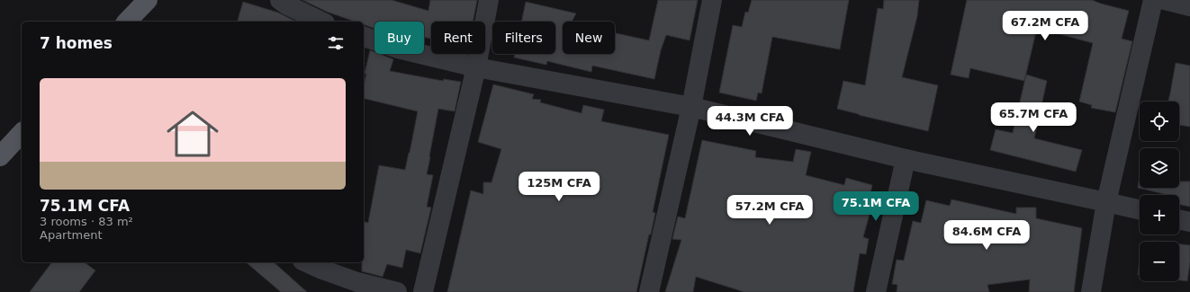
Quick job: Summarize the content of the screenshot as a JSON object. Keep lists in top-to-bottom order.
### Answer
{
  "page": {
    "price": [
      "67.2M CFA",
      "65.7M CFA",
      "44.3M CFA",
      "125M CFA",
      "75.1M CFA",
      "57.2M CFA",
      "84.6M CFA"
    ],
    "chip": [
      "Buy",
      "Rent",
      "Filters",
      "New"
    ],
    "heading": "7 homes",
    "list": [
      {
        "name": "75.1M CFA",
        "note": "3 rooms · 83 m² · Apartment"
      }
    ],
    "map_buttons": ["+", "−"]
  }
}
